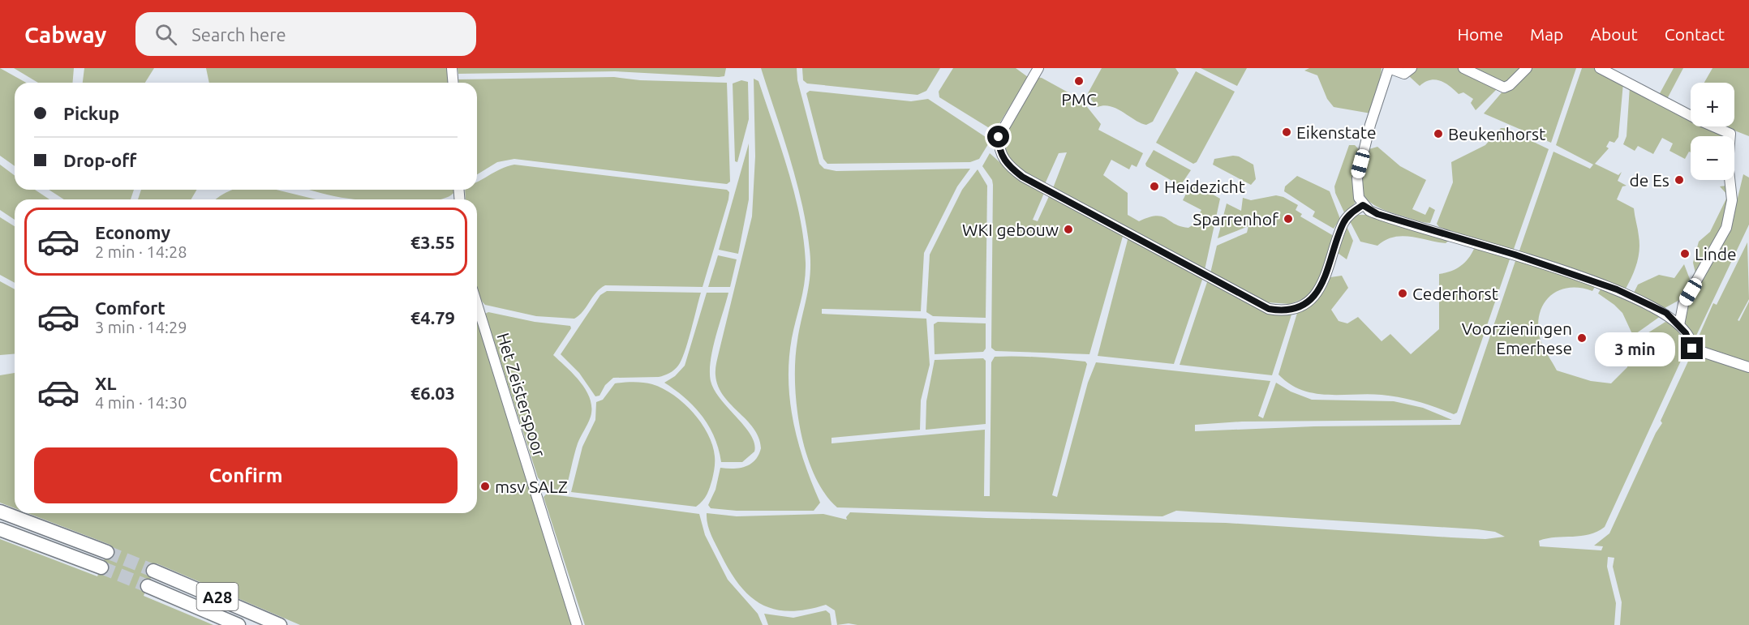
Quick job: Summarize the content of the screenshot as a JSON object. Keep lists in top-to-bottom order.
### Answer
{
  "streets": {
    "highway": ["A28"],
    "street": ["Het Zeisterspoor"]
  },
  "places": [
    "PMC",
    "Eikenstate",
    "Beukenhorst",
    "de Es",
    "Heidezicht",
    "Sparrenhof",
    "WKI gebouw",
    "Linde",
    "Cederhorst",
    "Voorzieningen Emerhese",
    "msv SALZ"
  ],
  "page": {
    "header": "Cabway",
    "search": "Search here",
    "nav": [
      "Home",
      "Map",
      "About",
      "Contact"
    ],
    "map_buttons": ["+", "−"],
    "banner": ["Pickup", "Drop-off"],
    "list": [
      {
        "name": "Economy",
        "note": "2 min · 14:28",
        "value": "€3.55"
      },
      {
        "name": "Comfort",
        "note": "3 min · 14:29",
        "value": "€4.79"
      },
      {
        "name": "XL",
        "note": "4 min · 14:30",
        "value": "€6.03"
      }
    ],
    "bubble": "3 min",
    "buttons": "Confirm"
  }
}
